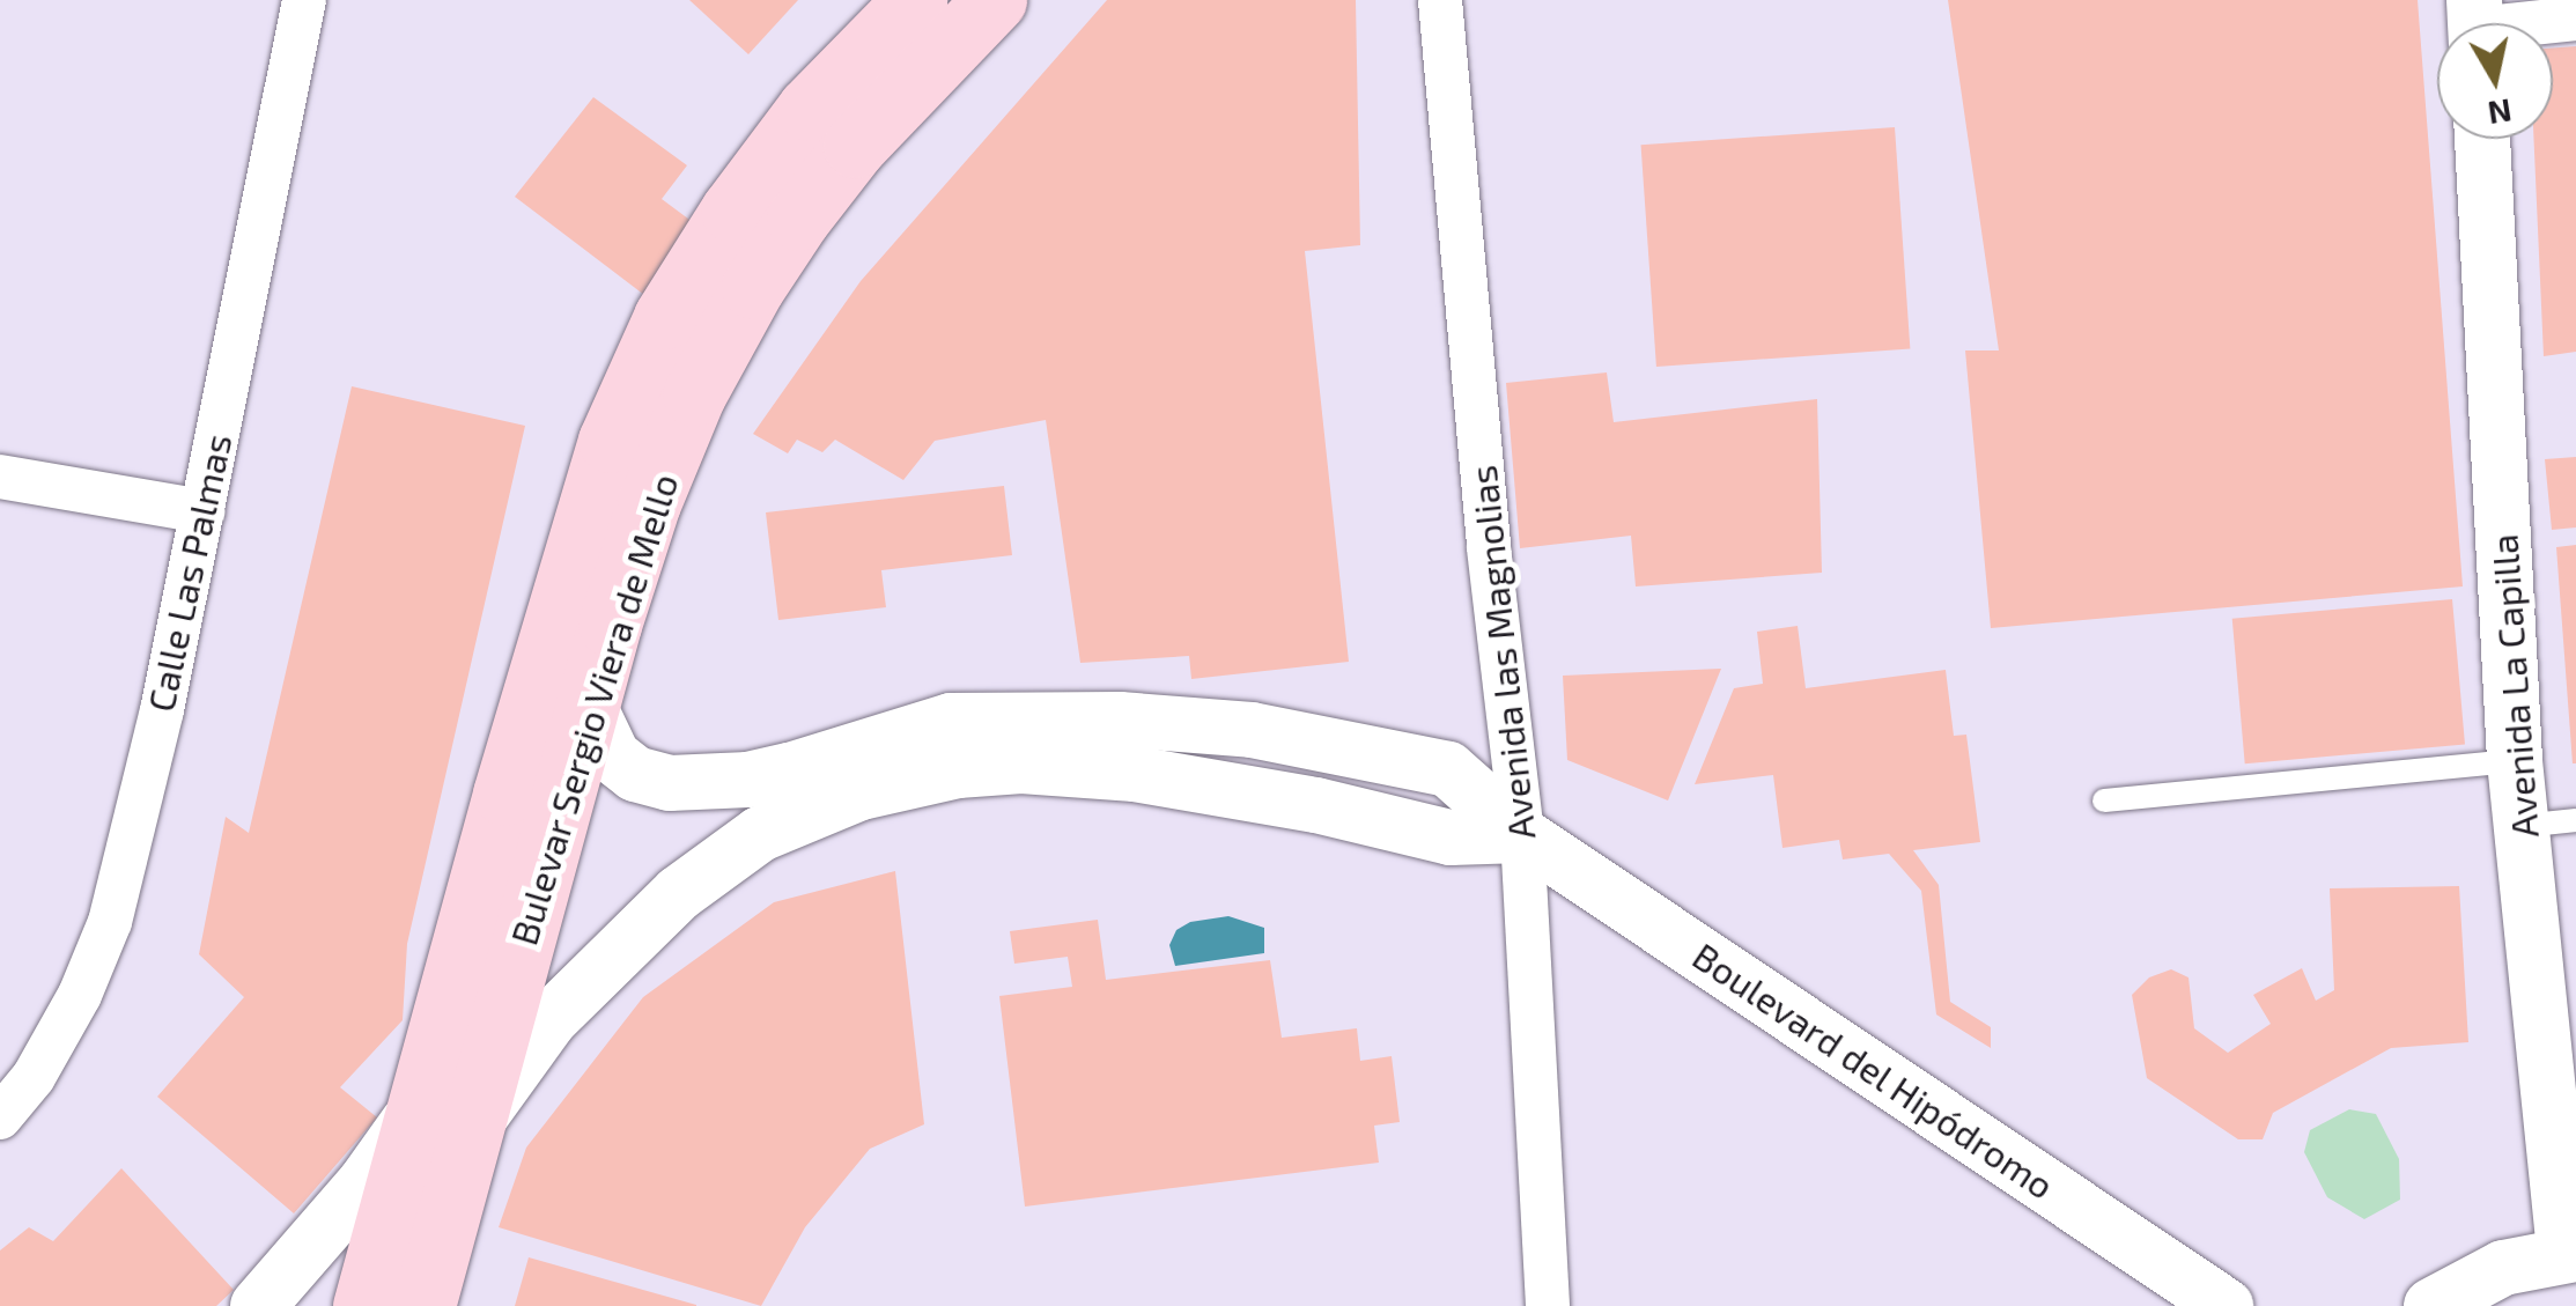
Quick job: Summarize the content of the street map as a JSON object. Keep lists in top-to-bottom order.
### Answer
{
  "streets": {
    "main road": ["Bulevar Sergio Viera de Mello"],
    "street": [
      "Calle Las Palmas",
      "Avenida las Magnolias",
      "Avenida La Capilla",
      "Boulevard del Hipódromo"
    ]
  },
  "crossings": [
    ["Avenida las Magnolias", "Boulevard del Hipódromo"]
  ],
  "north": "bottom"
}
